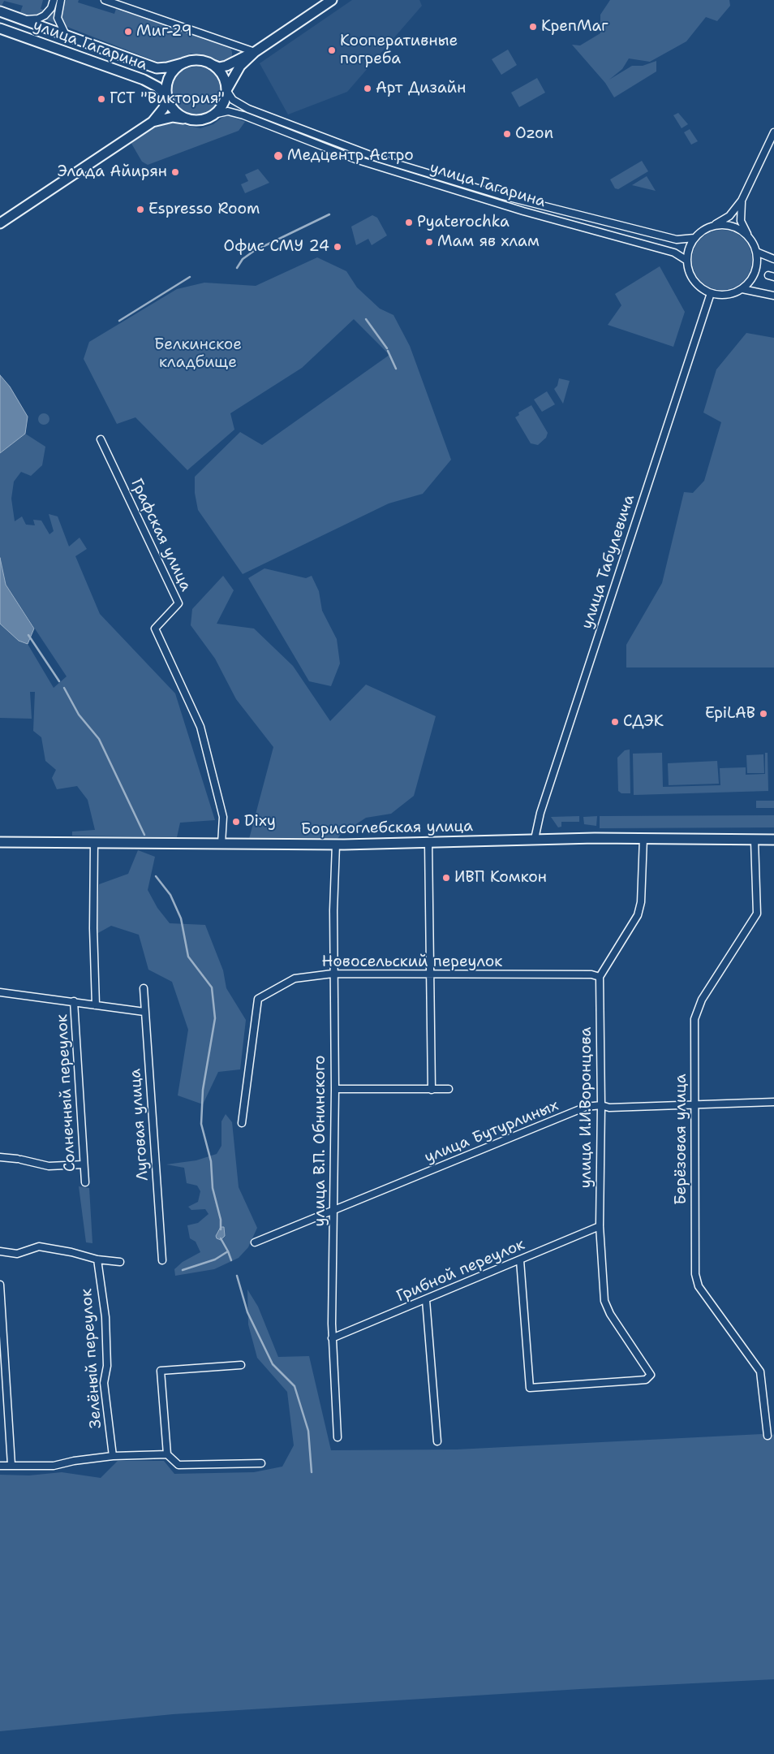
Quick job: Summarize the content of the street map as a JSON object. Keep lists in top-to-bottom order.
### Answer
{
  "streets": {
    "street": [
      "улица Гагарина",
      "Графская улица",
      "улица Табулевича",
      "Борисоглебская улица",
      "Новосельский переулок",
      "Солнечный переулок",
      "улица И.И.Воронцова",
      "Луговая улица",
      "улица Бутурлиных",
      "Берёзовая улица",
      "улица В.П. Обнинского",
      "Грибной переулок",
      "Зелёный переулок"
    ]
  },
  "crossings": [
    ["улица Гагарина", "улица Табулевича"],
    ["Графская улица", "Борисоглебская улица"],
    ["улица Табулевича", "Борисоглебская улица"],
    ["Борисоглебская улица", "Берёзовая улица"],
    ["Борисоглебская улица", "улица В.П. Обнинского"],
    ["Новосельский переулок", "улица И.И.Воронцова"],
    ["Новосельский переулок", "улица В.П. Обнинского"],
    ["улица И.И.Воронцова", "улица Бутурлиных"],
    ["улица И.И.Воронцова", "Грибной переулок"],
    ["улица Бутурлиных", "Берёзовая улица"],
    ["улица Бутурлиных", "улица В.П. Обнинского"],
    ["улица В.П. Обнинского", "Грибной переулок"]
  ],
  "parks": ["Белкинское кладбище"],
  "places": [
    "КрепМаг",
    "Миг-29",
    "Кооперативные погреба",
    "Арт Дизайн",
    "ГСТ \"Виктория\"",
    "Ozon",
    "Медцентр Астро",
    "Элада Айирян",
    "Espresso Room",
    "Pyaterochka",
    "Мам яв хлам",
    "Офис СМУ 24",
    "EpiLAB",
    "СДЭК",
    "Dixy",
    "ИВП Комкон"
  ]
}
